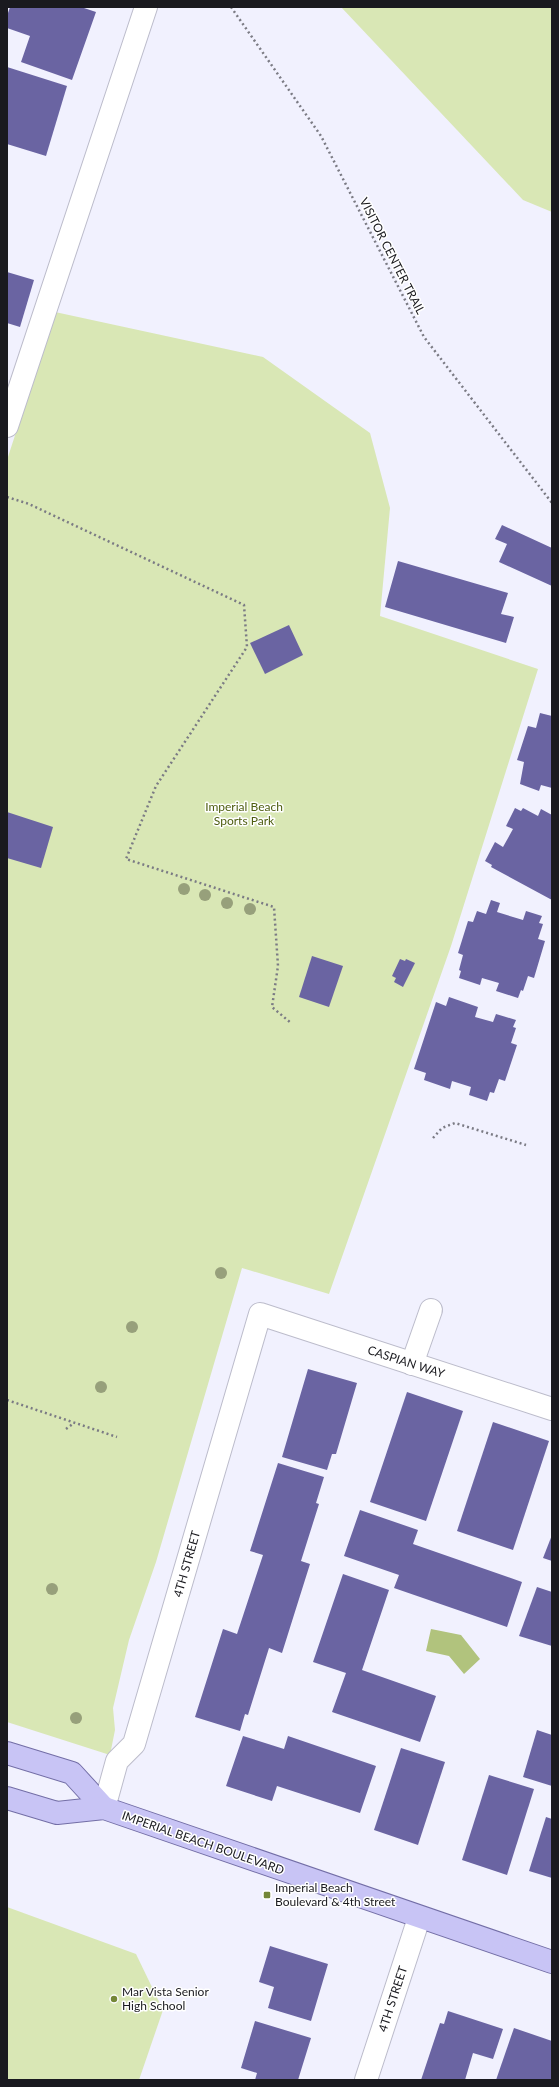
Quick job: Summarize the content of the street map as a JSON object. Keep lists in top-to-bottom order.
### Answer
{
  "streets": {
    "main road": ["IMPERIAL BEACH BOULEVARD"],
    "street": ["CASPIAN WAY", "4TH STREET"],
    "path": ["VISITOR CENTER TRAIL"]
  },
  "crossings": [
    ["CASPIAN WAY", "4TH STREET"],
    ["4TH STREET", "IMPERIAL BEACH BOULEVARD"]
  ],
  "parks": ["Imperial Beach Sports Park"],
  "places": {
    "transit": ["Imperial Beach Boulevard & 4th Street"],
    "other": ["Mar Vista Senior High School"]
  }
}
